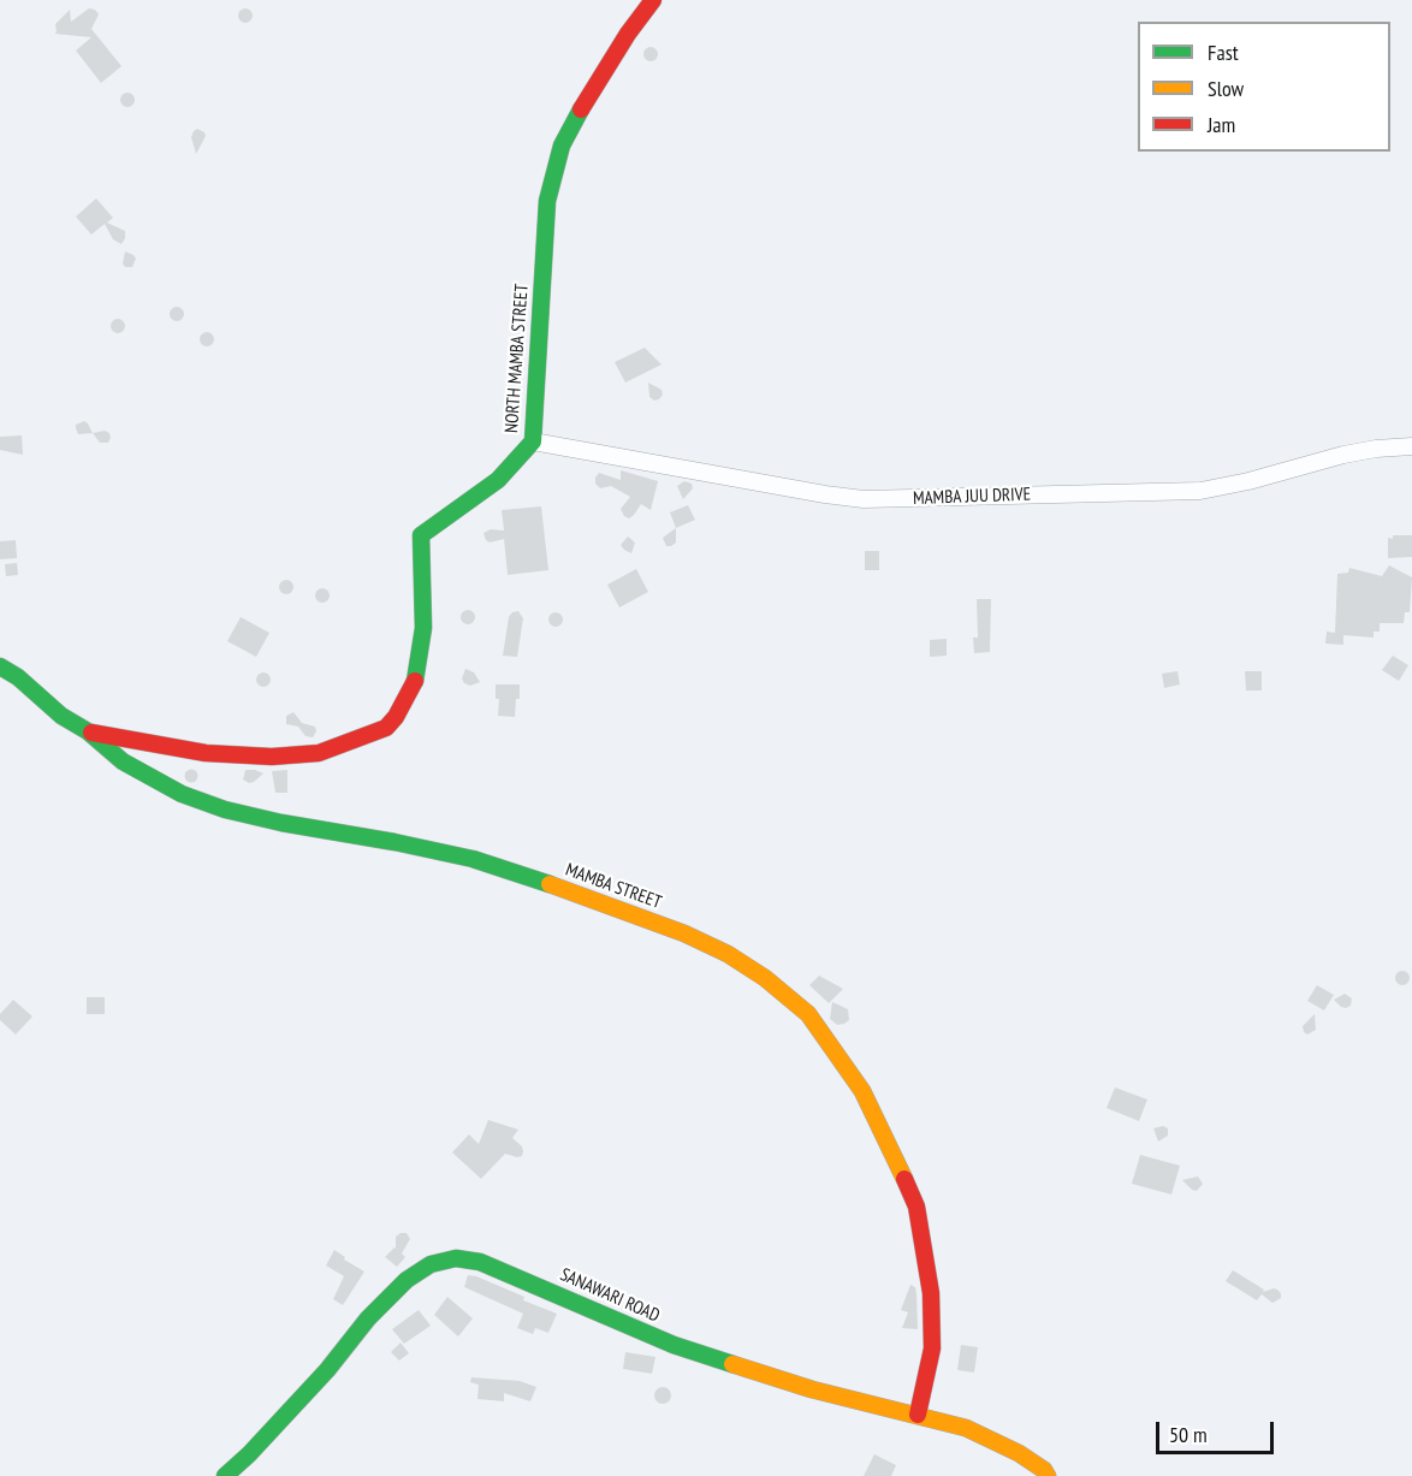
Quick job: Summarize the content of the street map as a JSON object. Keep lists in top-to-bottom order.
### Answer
{
  "streets": {
    "street": [
      "NORTH MAMBA STREET",
      "MAMBA JUU DRIVE",
      "MAMBA STREET",
      "SANAWARI ROAD"
    ]
  },
  "crossings": [
    ["NORTH MAMBA STREET", "MAMBA JUU DRIVE"],
    ["NORTH MAMBA STREET", "MAMBA STREET"],
    ["MAMBA STREET", "SANAWARI ROAD"]
  ],
  "legend": ["Fast", "Slow", "Jam"],
  "scale_bar": "50 m"
}
